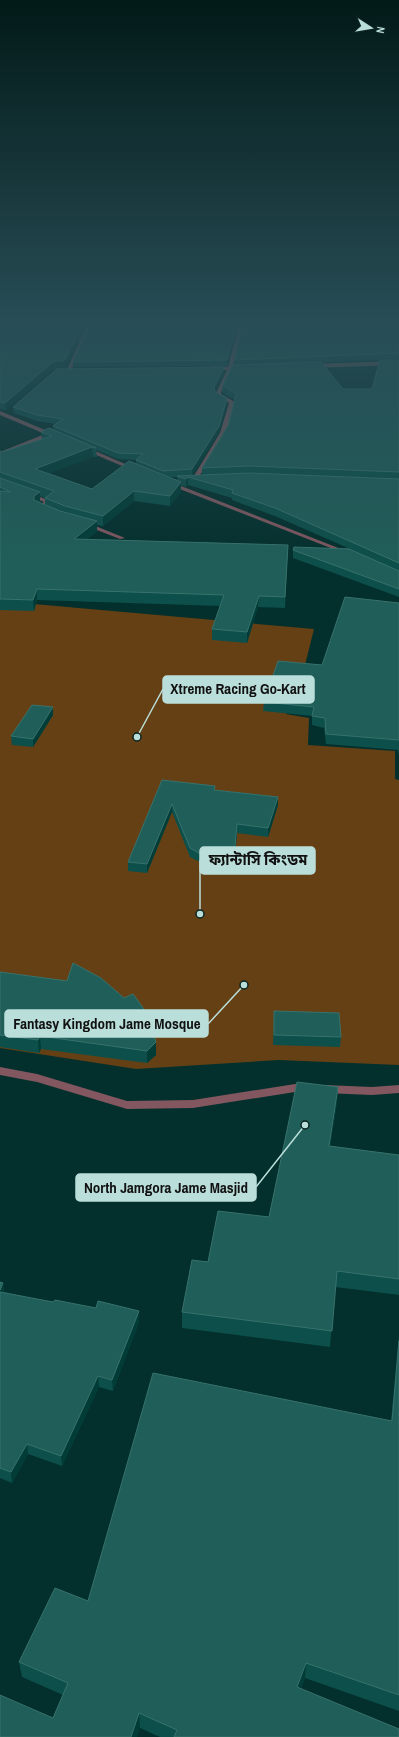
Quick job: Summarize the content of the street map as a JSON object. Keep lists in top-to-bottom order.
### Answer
{
  "places": [
    "Xtreme Racing Go-Kart",
    "ফ্যান্টাসি কিংডম",
    "Fantasy Kingdom Jame Mosque",
    "North Jamgora Jame Masjid"
  ],
  "north": "right"
}
